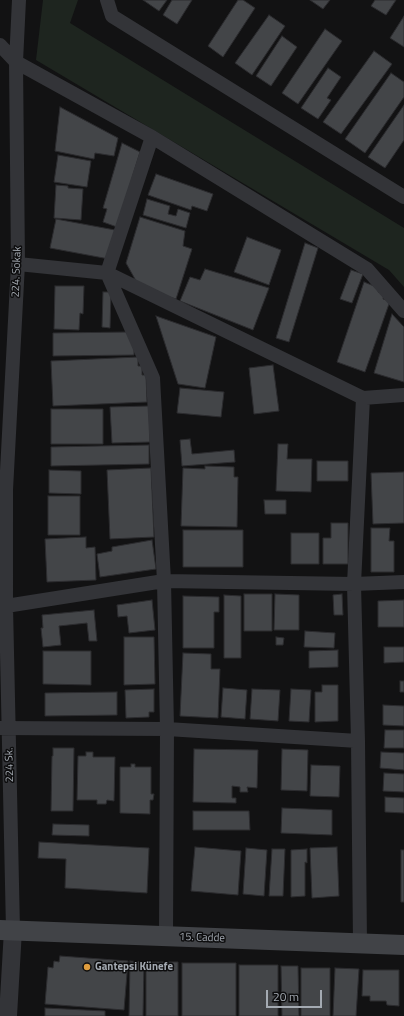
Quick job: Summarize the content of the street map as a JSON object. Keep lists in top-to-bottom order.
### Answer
{
  "streets": {
    "main road": ["15. Cadde"],
    "street": ["224. Sokak", "224 Sk."]
  },
  "crossings": [
    ["224. Sokak", "224 Sk."],
    ["224 Sk.", "15. Cadde"]
  ],
  "places": ["Gantepsi Künefe"],
  "scale_bar": "20 m"
}
